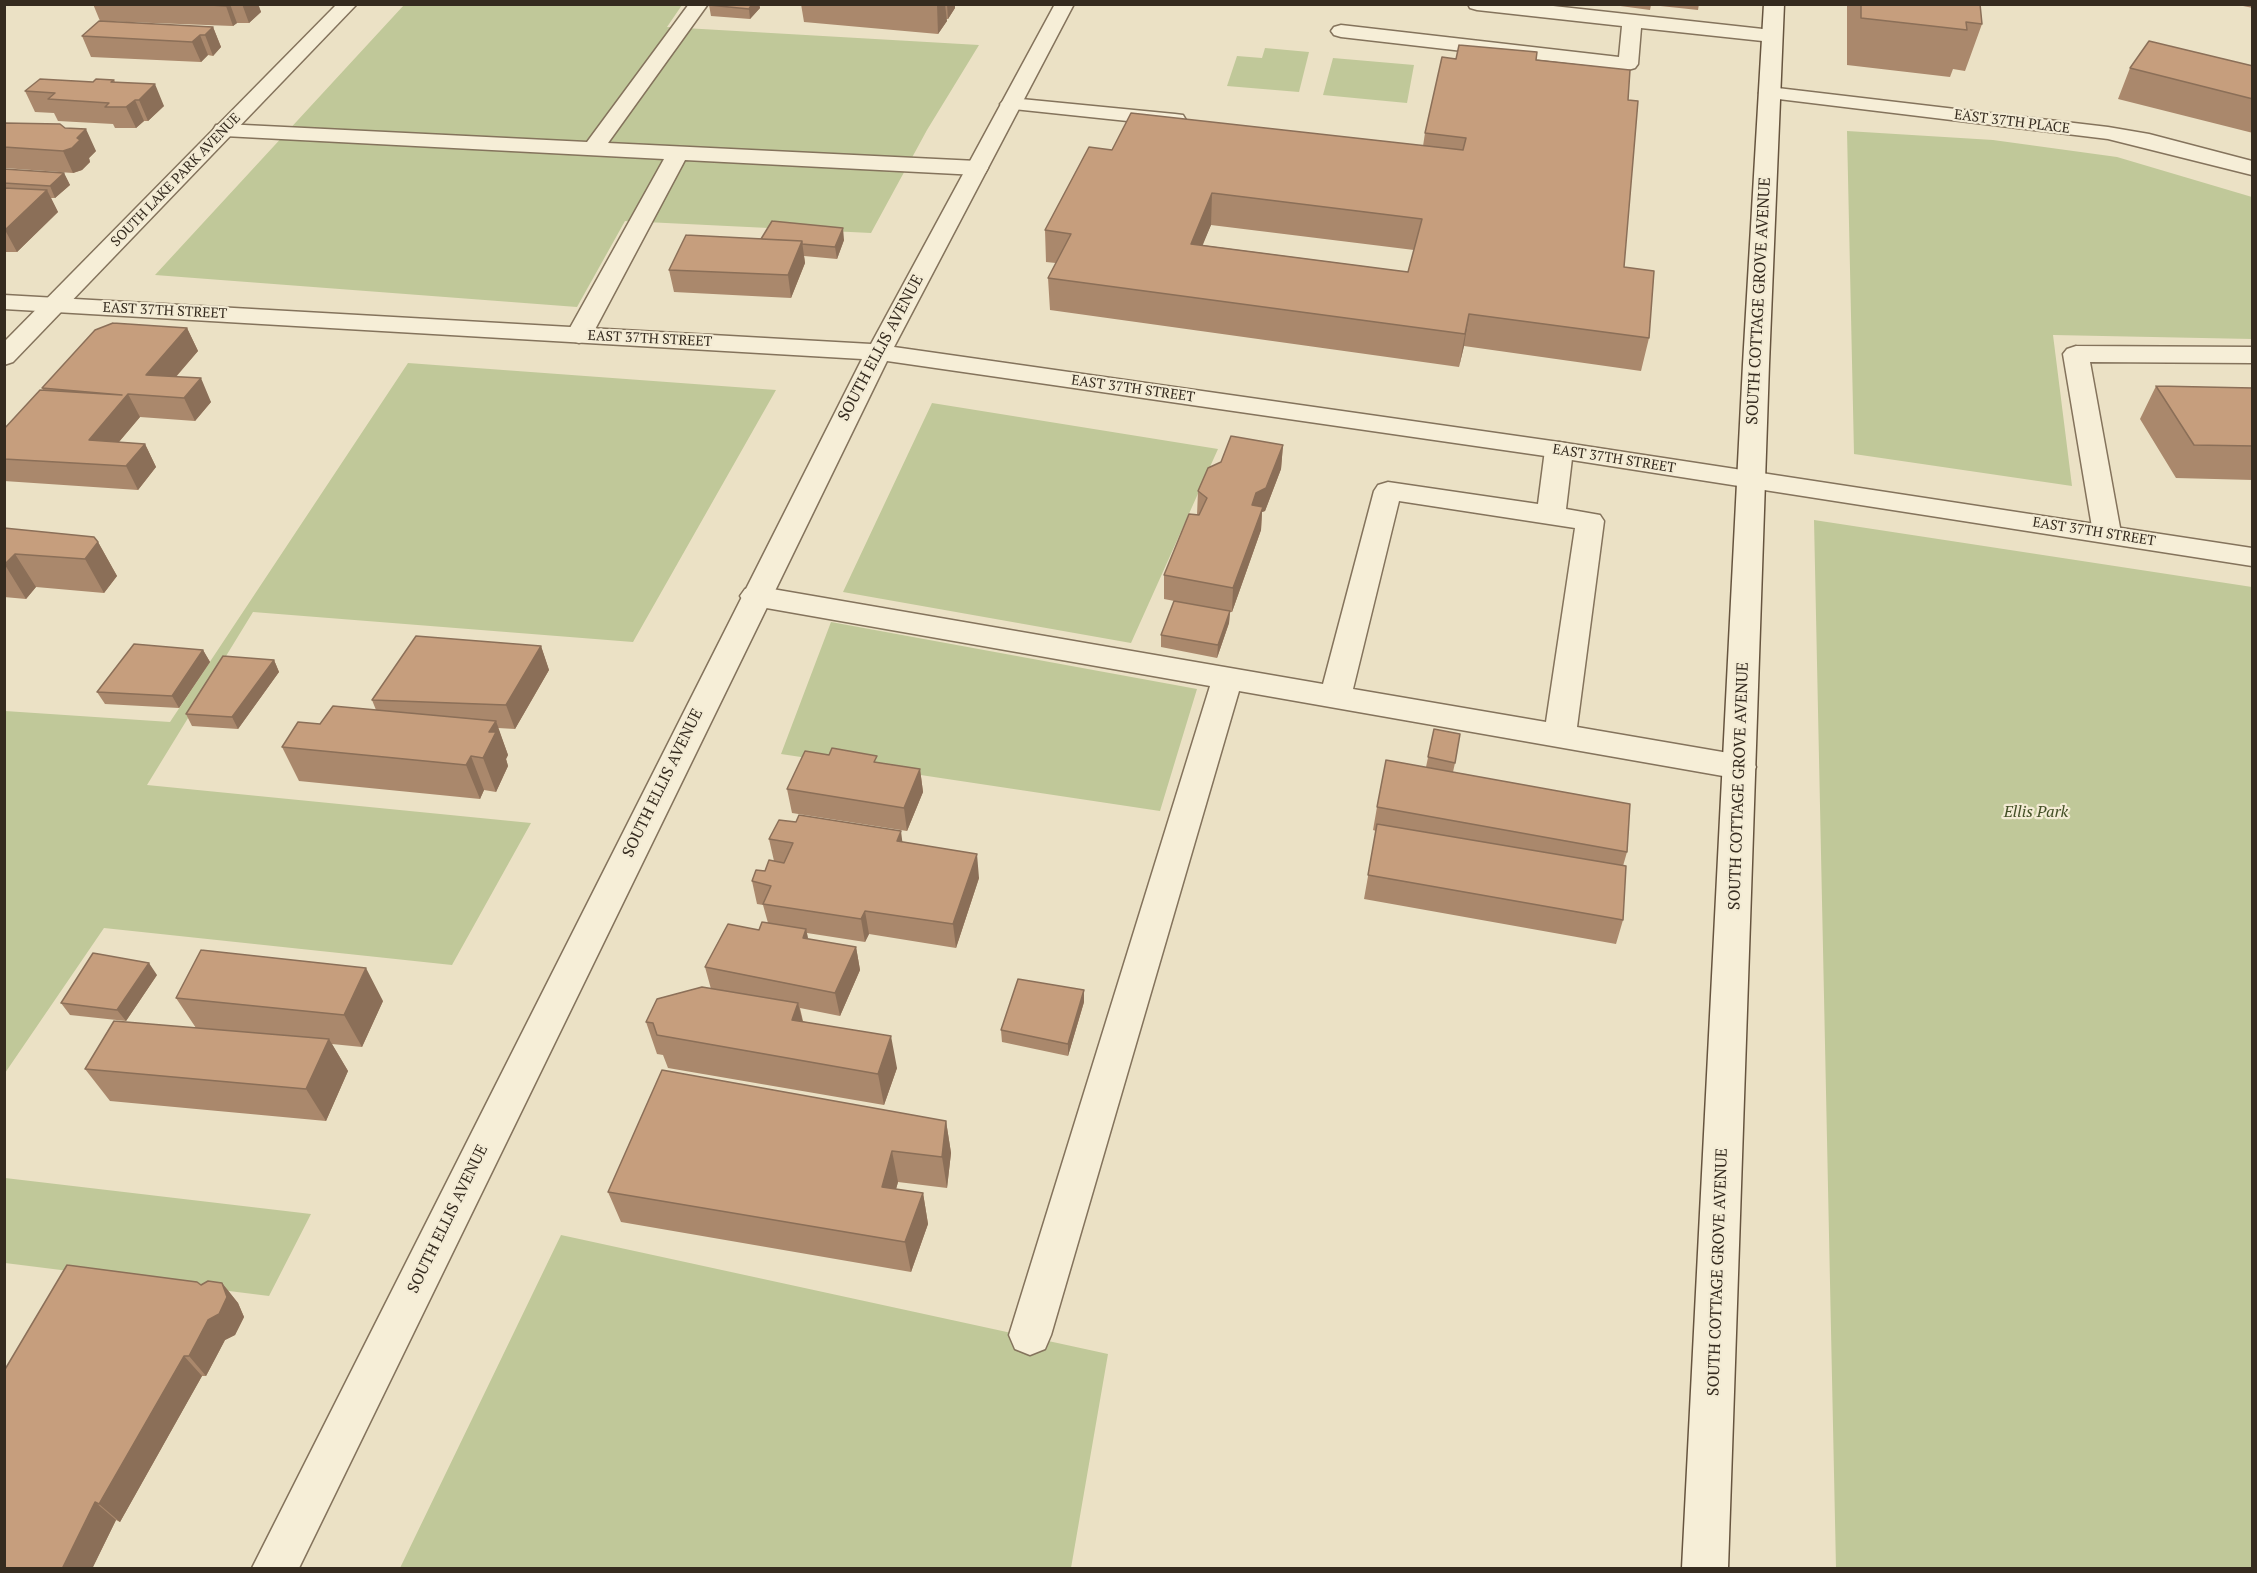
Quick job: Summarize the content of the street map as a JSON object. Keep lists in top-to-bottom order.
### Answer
{
  "streets": {
    "street": [
      "EAST 37TH PLACE",
      "SOUTH LAKE PARK AVENUE",
      "SOUTH COTTAGE GROVE AVENUE",
      "EAST 37TH STREET",
      "SOUTH ELLIS AVENUE"
    ]
  },
  "crossings": [
    ["EAST 37TH PLACE", "SOUTH COTTAGE GROVE AVENUE"],
    ["SOUTH LAKE PARK AVENUE", "EAST 37TH STREET"],
    ["SOUTH COTTAGE GROVE AVENUE", "EAST 37TH STREET"],
    ["EAST 37TH STREET", "SOUTH ELLIS AVENUE"]
  ],
  "parks": ["Ellis Park"]
}
